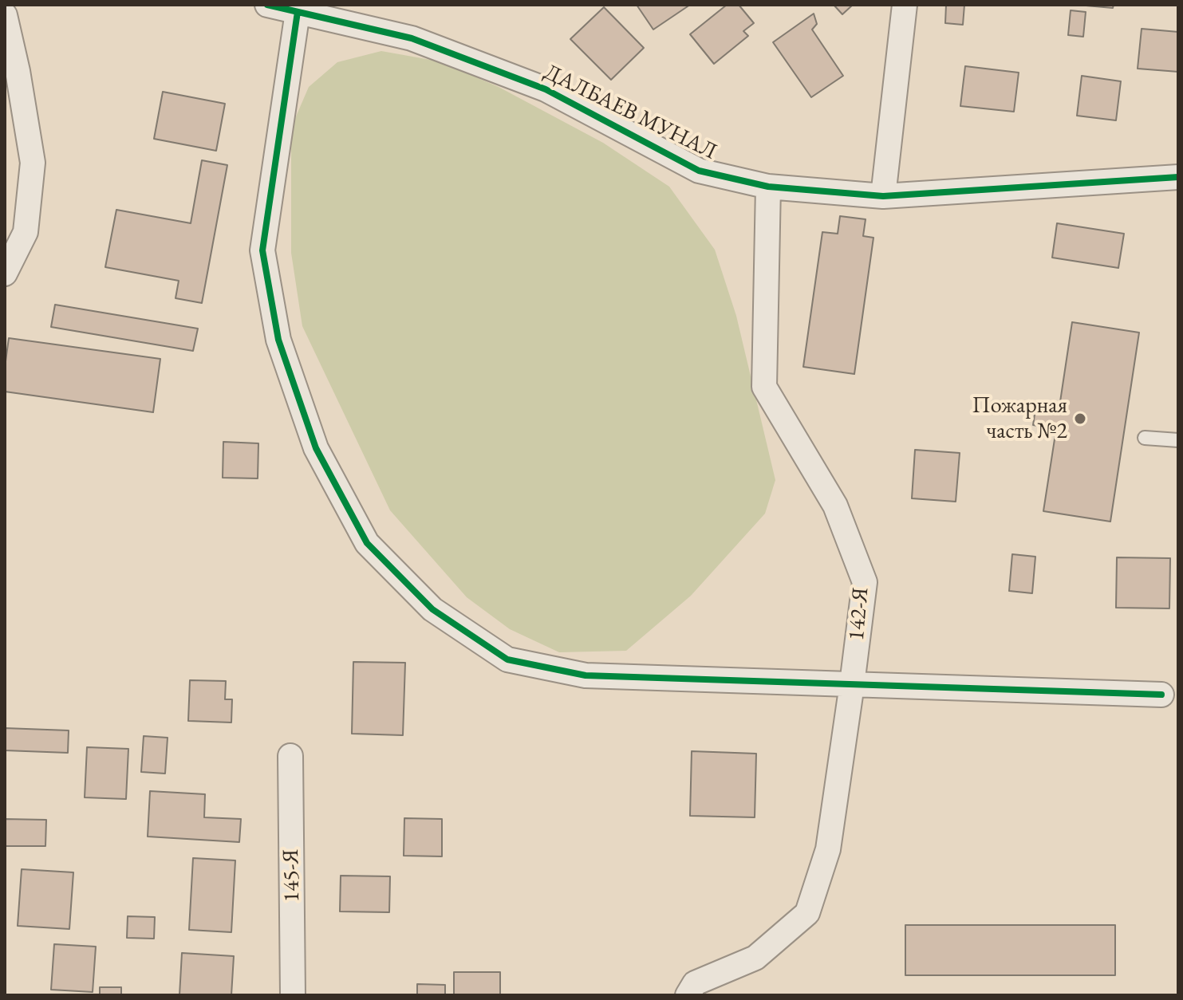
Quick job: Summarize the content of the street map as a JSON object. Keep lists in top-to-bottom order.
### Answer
{
  "streets": {
    "street": ["ДАЛБАЕВ МУНАЛ", "142-Я", "145-Я"]
  },
  "crossings": [
    ["ДАЛБАЕВ МУНАЛ", "142-Я"]
  ],
  "places": ["Пожарная часть №2"]
}
